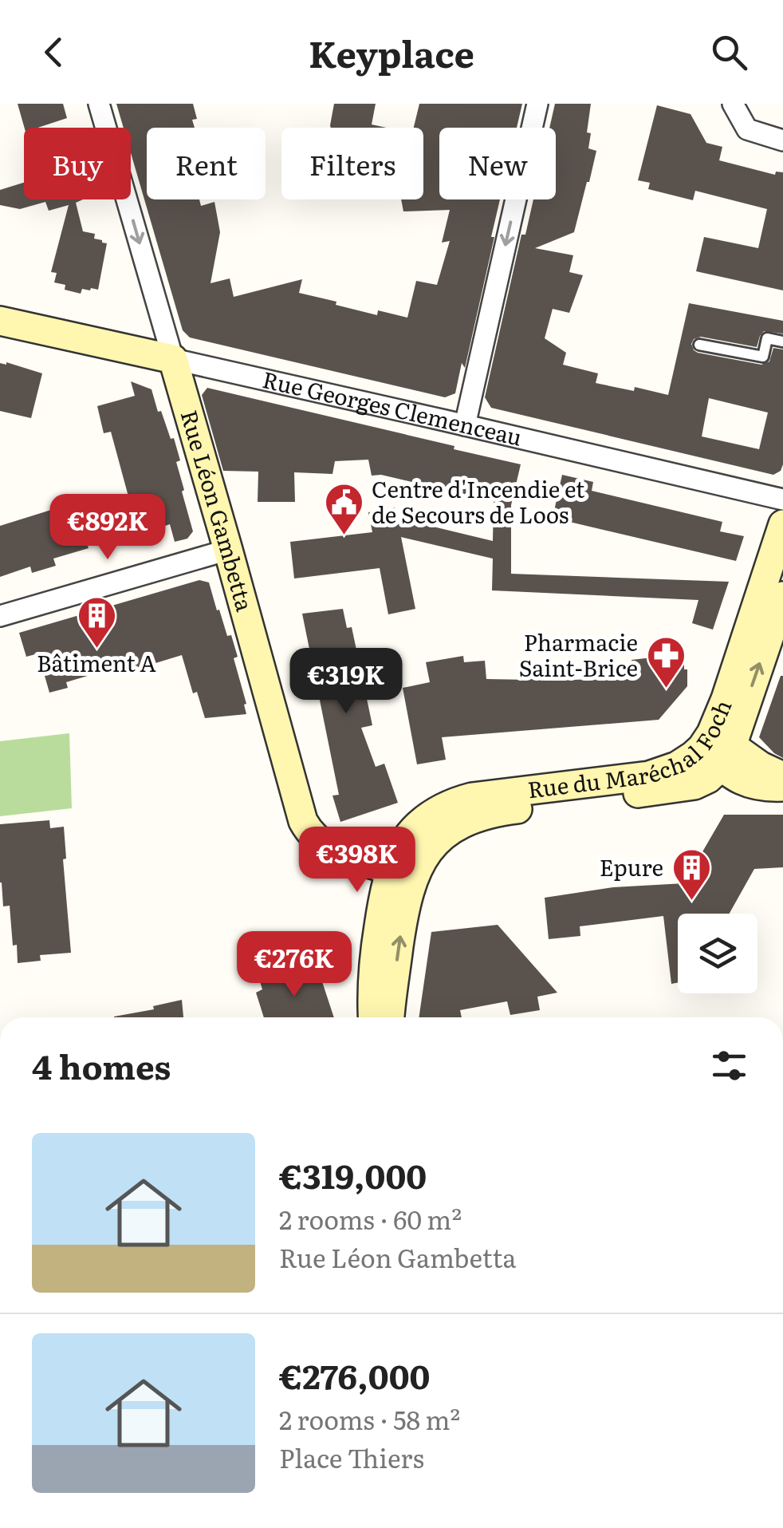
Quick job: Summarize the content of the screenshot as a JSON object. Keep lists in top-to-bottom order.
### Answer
{
  "streets": {
    "main road": ["Rue Georges Clemenceau", "Rue Léon Gambetta", "Rue du Maréchal Foch"]
  },
  "crossings": [
    ["Rue Georges Clemenceau", "Rue Léon Gambetta"],
    ["Rue Léon Gambetta", "Rue du Maréchal Foch"]
  ],
  "one_way": ["Rue du Maréchal Foch"],
  "places": {
    "public building": ["Centre d'Incendie et de Secours de Loos"],
    "building": ["Bâtiment A", "Epure"],
    "pharmacy": ["Pharmacie Saint-Brice"]
  },
  "page": {
    "header": "Keyplace",
    "chip": [
      "Buy",
      "Rent",
      "Filters",
      "New"
    ],
    "price": [
      "€892K",
      "€319K",
      "€398K",
      "€276K"
    ],
    "heading": "4 homes",
    "list": [
      {
        "name": "€319,000",
        "note": "2 rooms · 60 m² · Rue Léon Gambetta"
      },
      {
        "name": "€276,000",
        "note": "2 rooms · 58 m² · Place Thiers"
      }
    ]
  }
}
